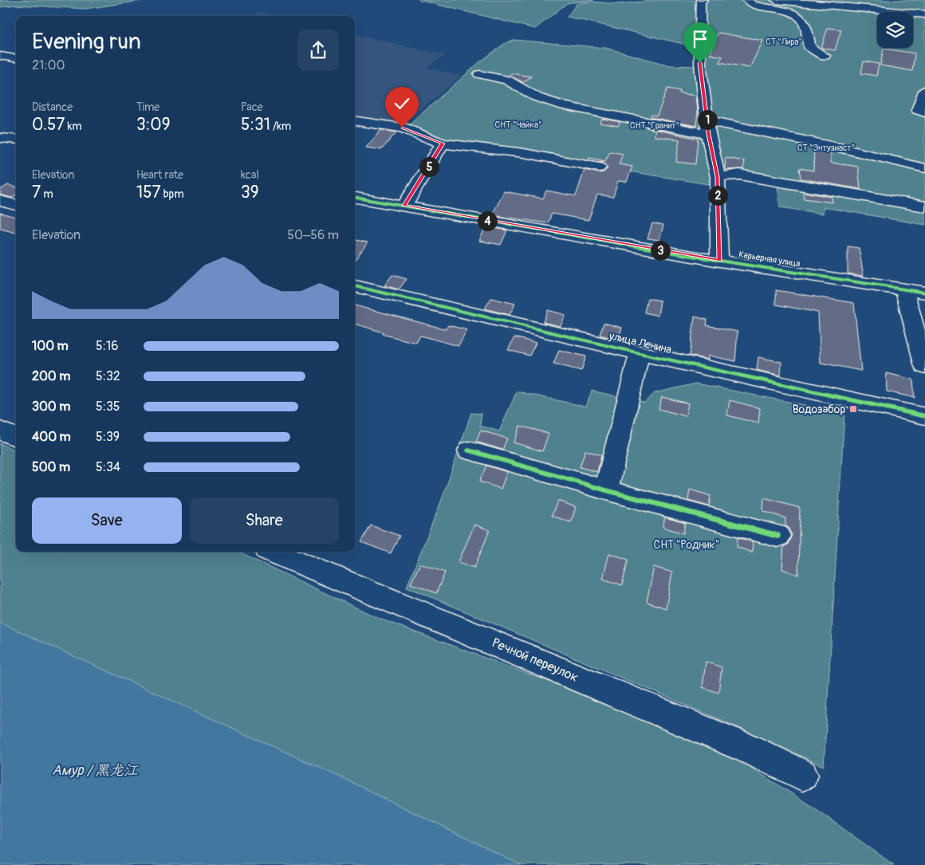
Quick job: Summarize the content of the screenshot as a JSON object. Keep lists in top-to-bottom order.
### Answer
{
  "streets": {
    "street": ["Карьерная улица", "улица Ленина", "Речной переулок"]
  },
  "water": ["Амур / 黑龙江"],
  "parks": [
    "СТ \"Лира\"",
    "СНТ \"Чайка\"",
    "СНТ \"Гранит\"",
    "СТ \"Энтузиаст\"",
    "СНТ \"Родник\""
  ],
  "places": {
    "transit": ["Водозабор"]
  },
  "page": {
    "heading": ["Evening run", "21:00"],
    "stats": [
      ["Distance", "0.57 km"],
      ["Time", "3:09"],
      ["Pace", "5:31 /km"],
      ["Elevation", "7 m"],
      ["Heart rate", "157 bpm"],
      ["kcal", "39"]
    ],
    "pins": [
      "1",
      "5",
      "2",
      "4",
      "3"
    ],
    "chart": ["Elevation", "50–56 m"],
    "list": [
      {
        "name": "100 m",
        "note": "5:16"
      },
      {
        "name": "200 m",
        "note": "5:32"
      },
      {
        "name": "300 m",
        "note": "5:35"
      },
      {
        "name": "400 m",
        "note": "5:39"
      },
      {
        "name": "500 m",
        "note": "5:34"
      }
    ],
    "buttons": ["Save", "Share"]
  }
}
